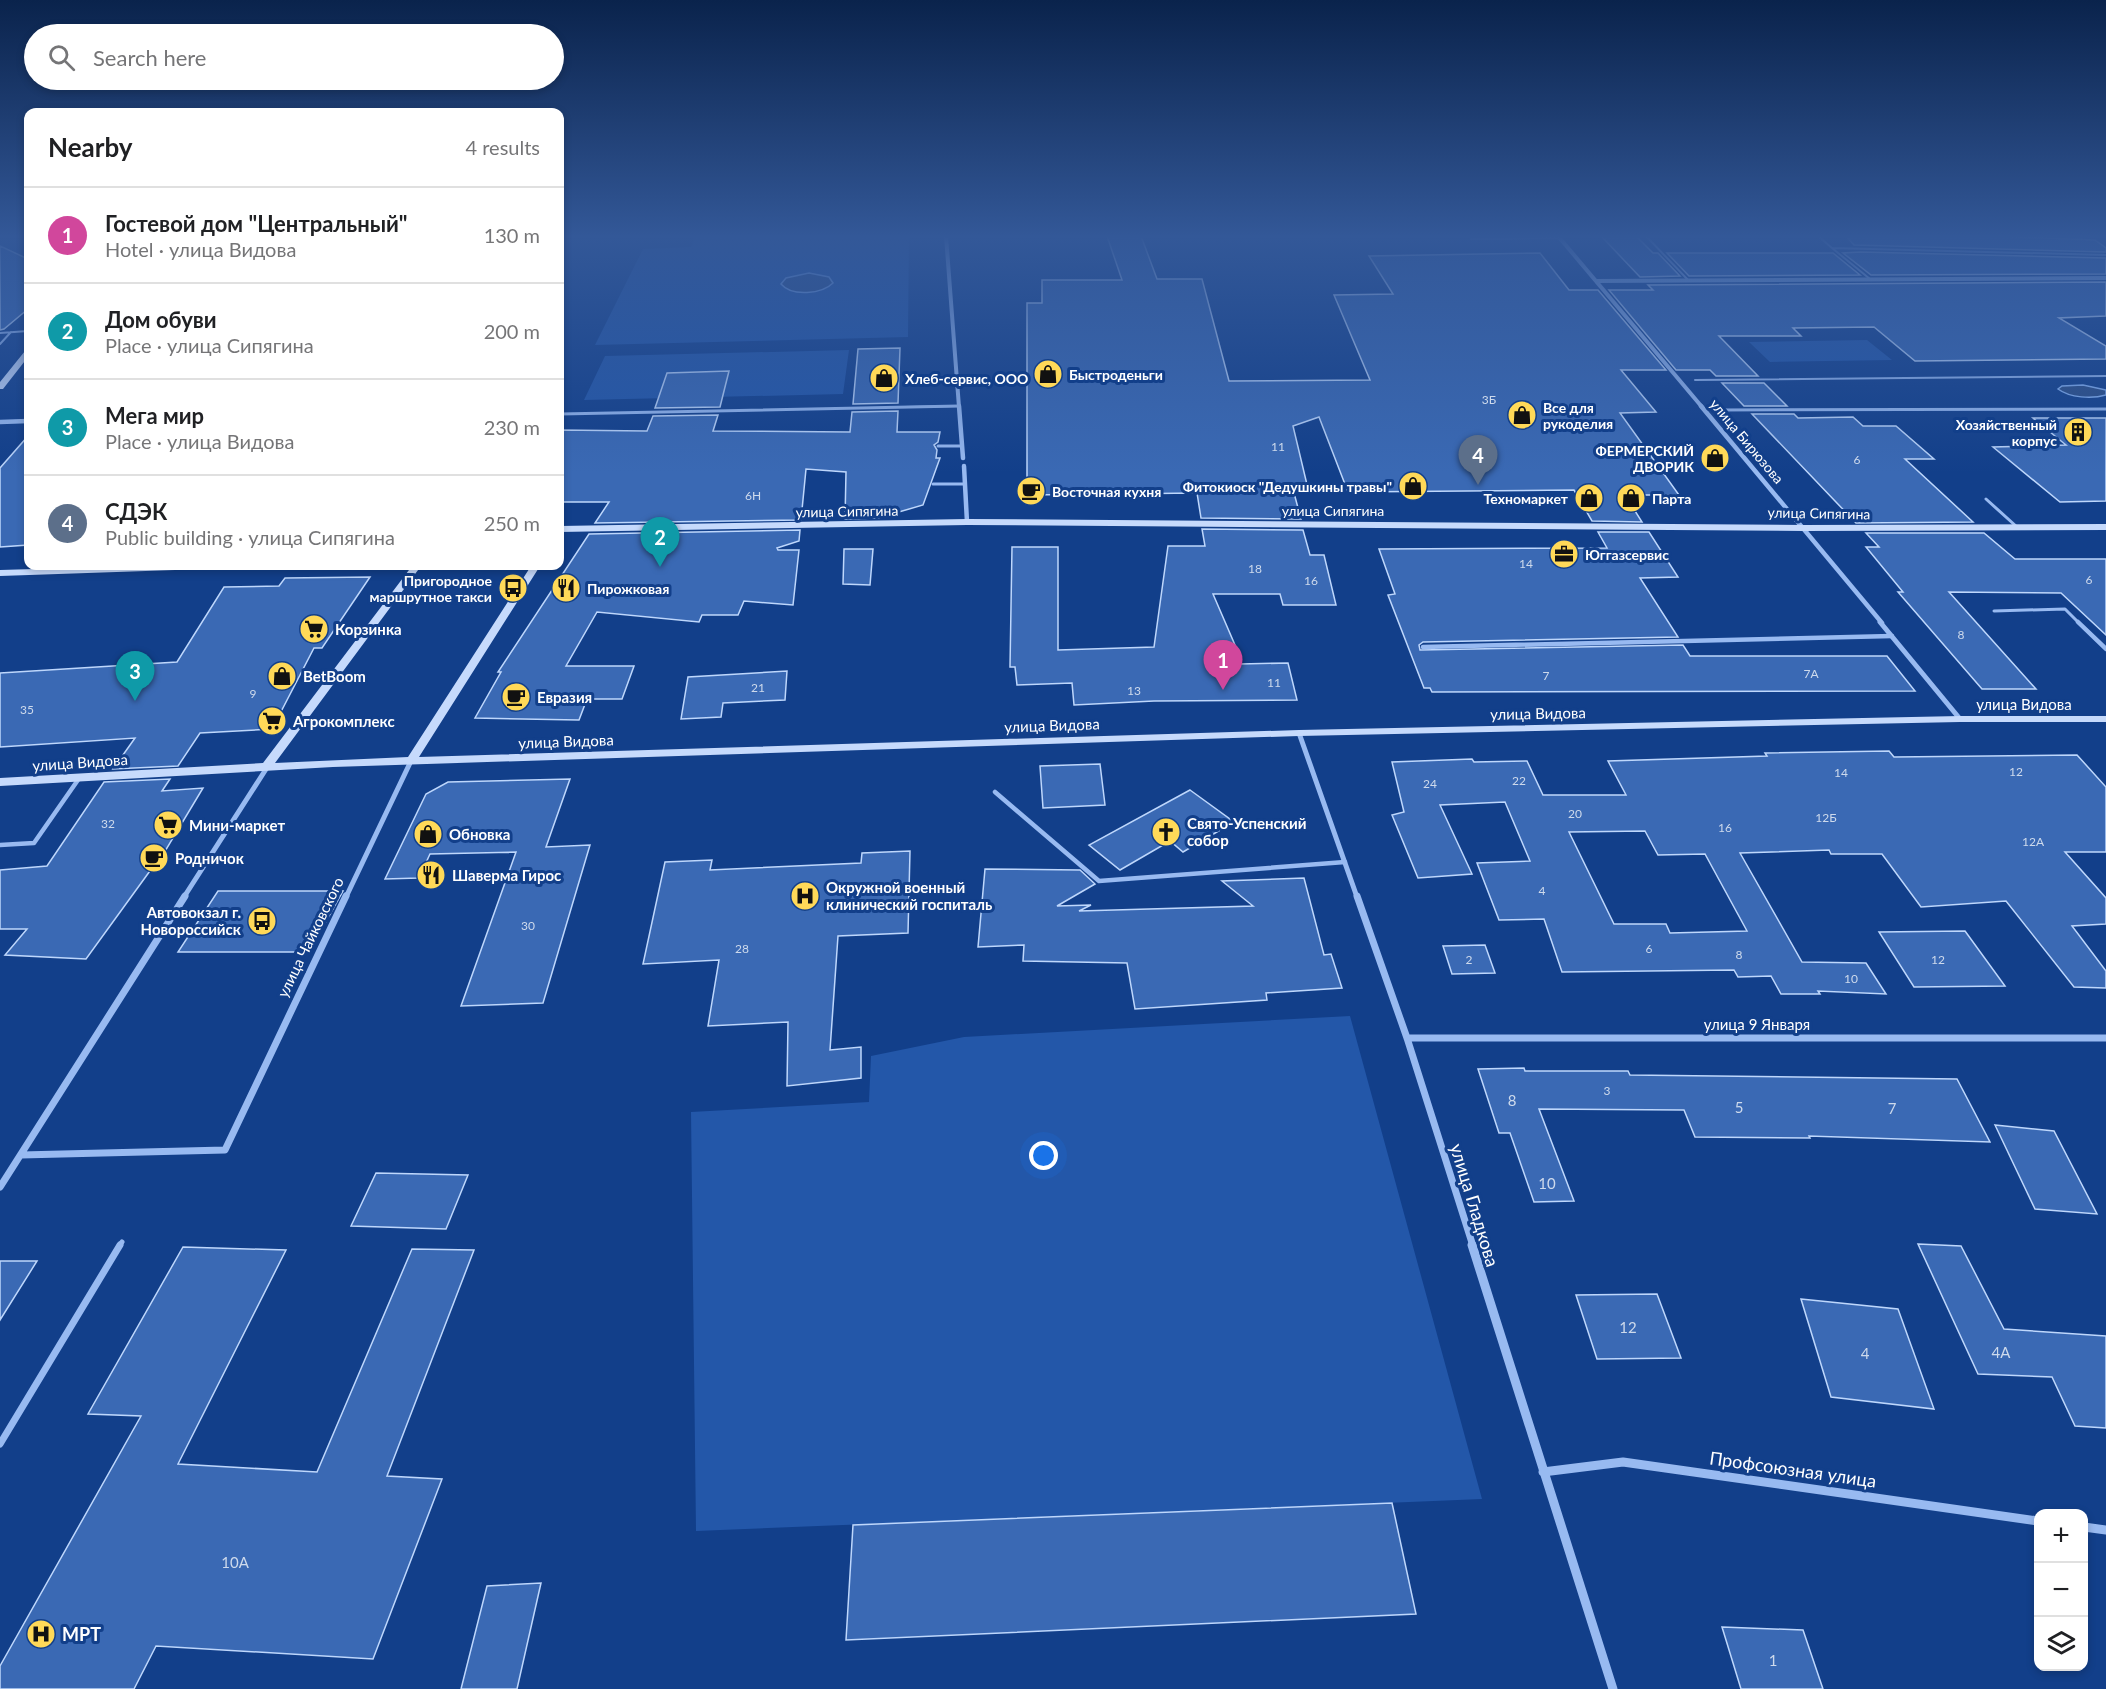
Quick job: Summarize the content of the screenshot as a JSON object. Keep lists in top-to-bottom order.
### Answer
{
  "streets": {
    "street": [
      "улица Бирюзова",
      "улица Сипягина",
      "улица Видова",
      "улица Чайковского",
      "улица 9 Января",
      "улица Гладкова",
      "Профсоюзная улица"
    ]
  },
  "crossings": [
    ["улица Бирюзова", "улица Сипягина"],
    ["улица Бирюзова", "улица Видова"],
    ["улица Видова", "улица Чайковского"],
    ["улица Видова", "улица Гладкова"],
    ["улица 9 Января", "улица Гладкова"],
    ["улица Гладкова", "Профсоюзная улица"]
  ],
  "places": {
    "shop": [
      "Быстроденьги",
      "Хлеб-сервис, ООО",
      "Все для рукоделия",
      "ФЕРМЕРСКИЙ ДВОРИК",
      "Фитокиоск \"Дедушкины травы\"",
      "Техномаркет",
      "Парта",
      "BetBoom",
      "Обновка"
    ],
    "building": ["Хозяйственный корпус"],
    "cafe": ["Восточная кухня", "Евразия", "Родничок"],
    "office": ["Юггазсервис"],
    "bus stop": ["Пригородное маршрутное такси", "Автовокзал г. Новороссийск"],
    "restaurant": ["Пирожковая", "Шаверма Гирос"],
    "supermarket": ["Корзинка", "Агрокомплекс", "Мини-маркет"],
    "church": ["Свято-Успенский собор"],
    "hospital": ["Окружной военный клинический госпиталь", "МРТ"]
  },
  "house_numbers": [
    "3Б",
    "11",
    "6",
    "6Н",
    "14",
    "18",
    "6",
    "16",
    "8",
    "7А",
    "7",
    "11",
    "21",
    "13",
    "9",
    "35",
    "12",
    "14",
    "22",
    "24",
    "20",
    "12Б",
    "32",
    "16",
    "12А",
    "4",
    "30",
    "28",
    "6",
    "8",
    "2",
    "12",
    "10",
    "3",
    "8",
    "5",
    "7",
    "10",
    "12",
    "4А",
    "4",
    "10А",
    "1"
  ],
  "page": {
    "search": "Search here",
    "heading": ["Nearby", "4 results"],
    "list": [
      {
        "mark": "1",
        "name": "Гостевой дом \"Центральный\"",
        "note": "Hotel · улица Видова",
        "value": "130 m"
      },
      {
        "mark": "2",
        "name": "Дом обуви",
        "note": "Place · улица Сипягина",
        "value": "200 m"
      },
      {
        "mark": "3",
        "name": "Мега мир",
        "note": "Place · улица Видова",
        "value": "230 m"
      },
      {
        "mark": "4",
        "name": "СДЭК",
        "note": "Public building · улица Сипягина",
        "value": "250 m"
      }
    ],
    "pins": [
      "4",
      "2",
      "1",
      "3"
    ],
    "map_buttons": ["+", "−"]
  }
}
